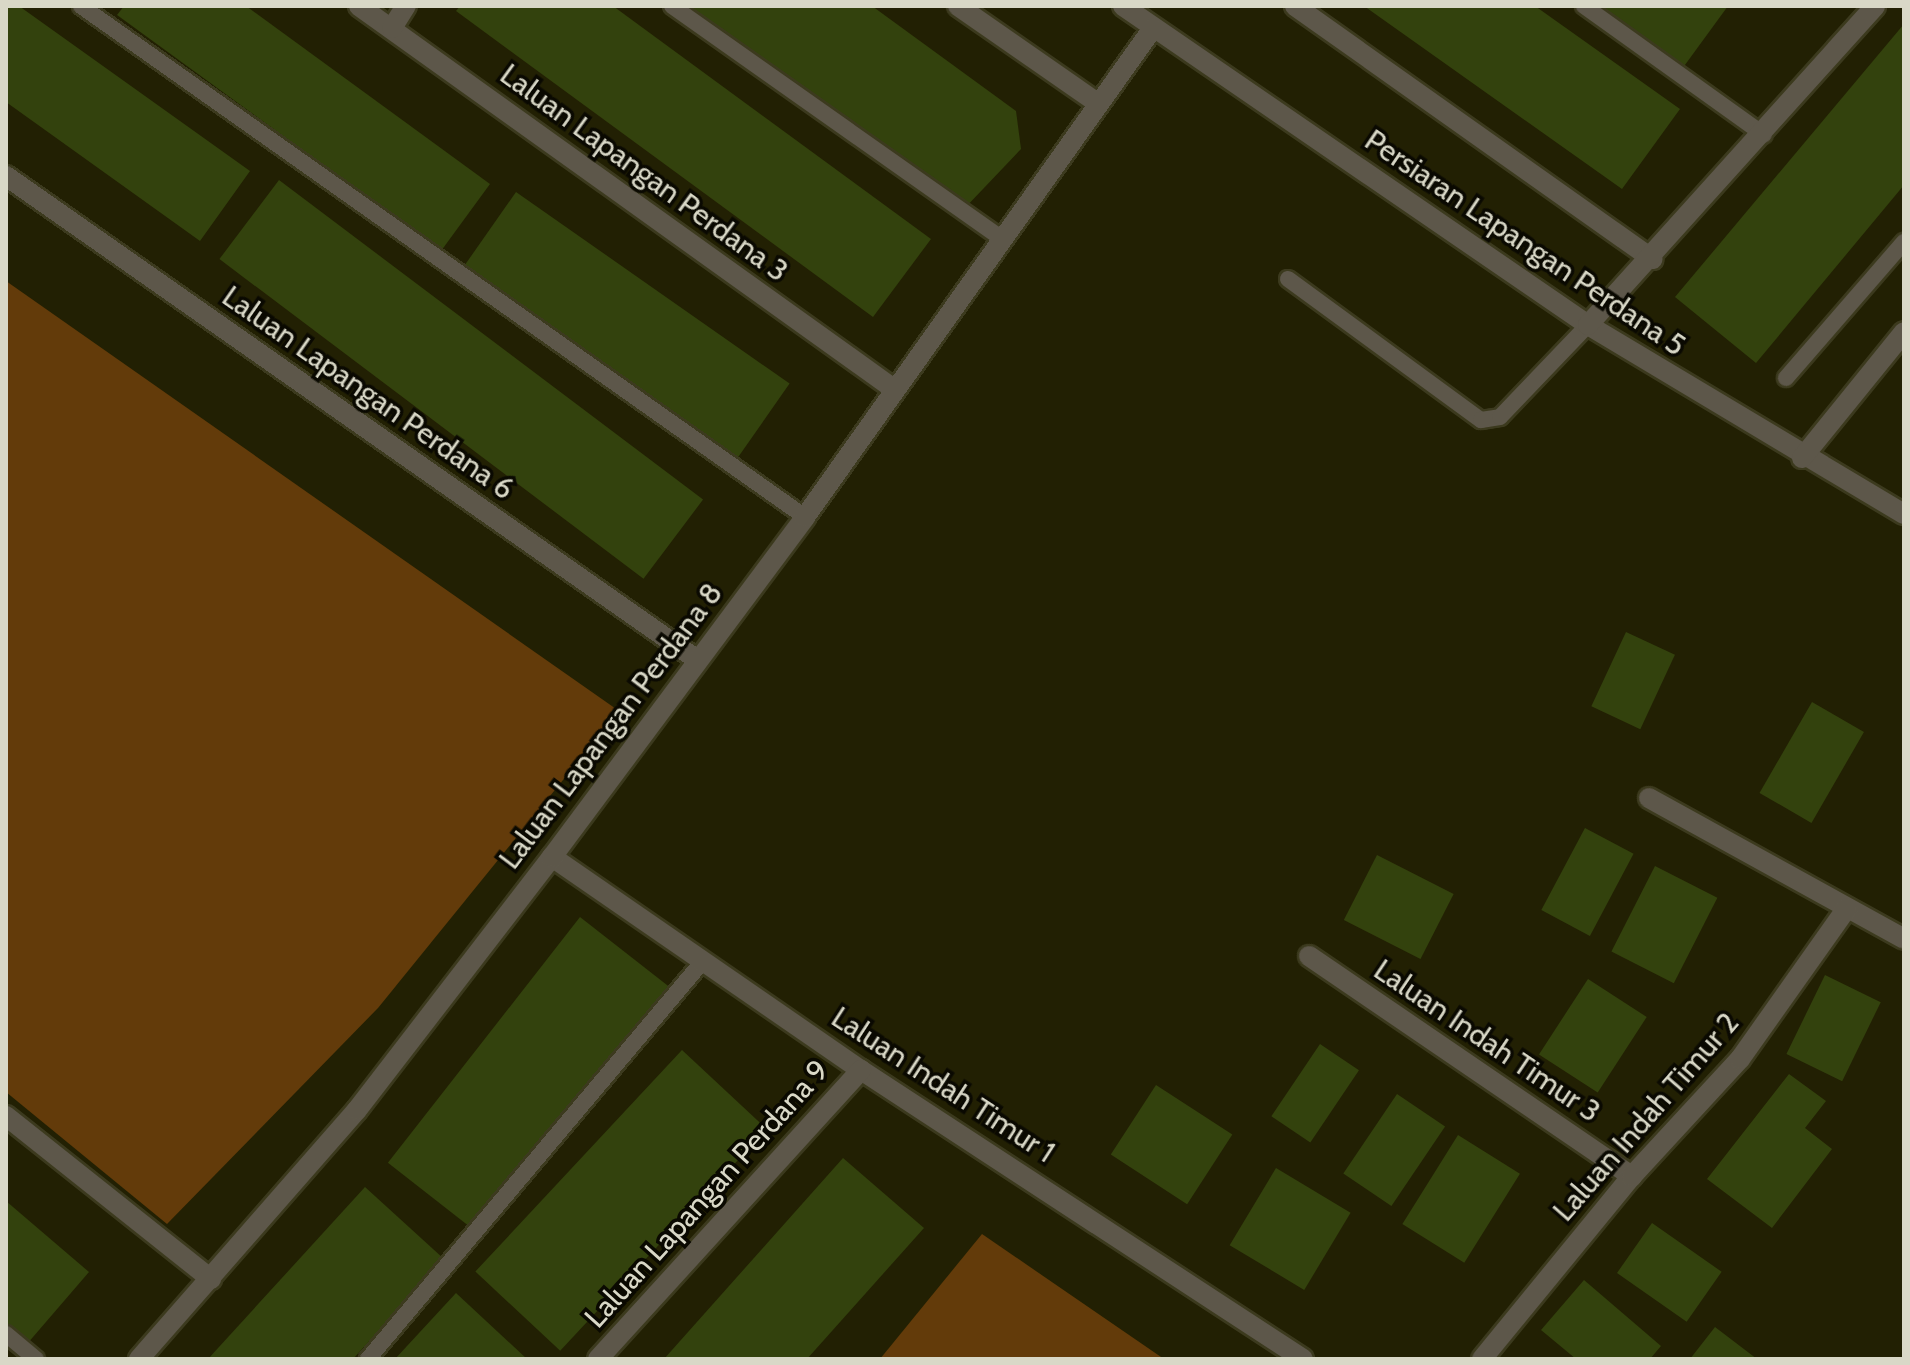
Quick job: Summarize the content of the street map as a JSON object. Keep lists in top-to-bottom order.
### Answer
{
  "streets": {
    "street": [
      "Laluan Lapangan Perdana 3",
      "Persiaran Lapangan Perdana 5",
      "Laluan Lapangan Perdana 6",
      "Laluan Lapangan Perdana 8",
      "Laluan Indah Timur 3",
      "Laluan Indah Timur 1",
      "Laluan Indah Timur 2",
      "Laluan Lapangan Perdana 9"
    ]
  },
  "crossings": [
    ["Laluan Lapangan Perdana 3", "Laluan Lapangan Perdana 8"],
    ["Persiaran Lapangan Perdana 5", "Laluan Lapangan Perdana 8"],
    ["Laluan Lapangan Perdana 6", "Laluan Lapangan Perdana 8"],
    ["Laluan Lapangan Perdana 8", "Laluan Indah Timur 1"],
    ["Laluan Indah Timur 3", "Laluan Indah Timur 2"],
    ["Laluan Indah Timur 1", "Laluan Lapangan Perdana 9"]
  ]
}
